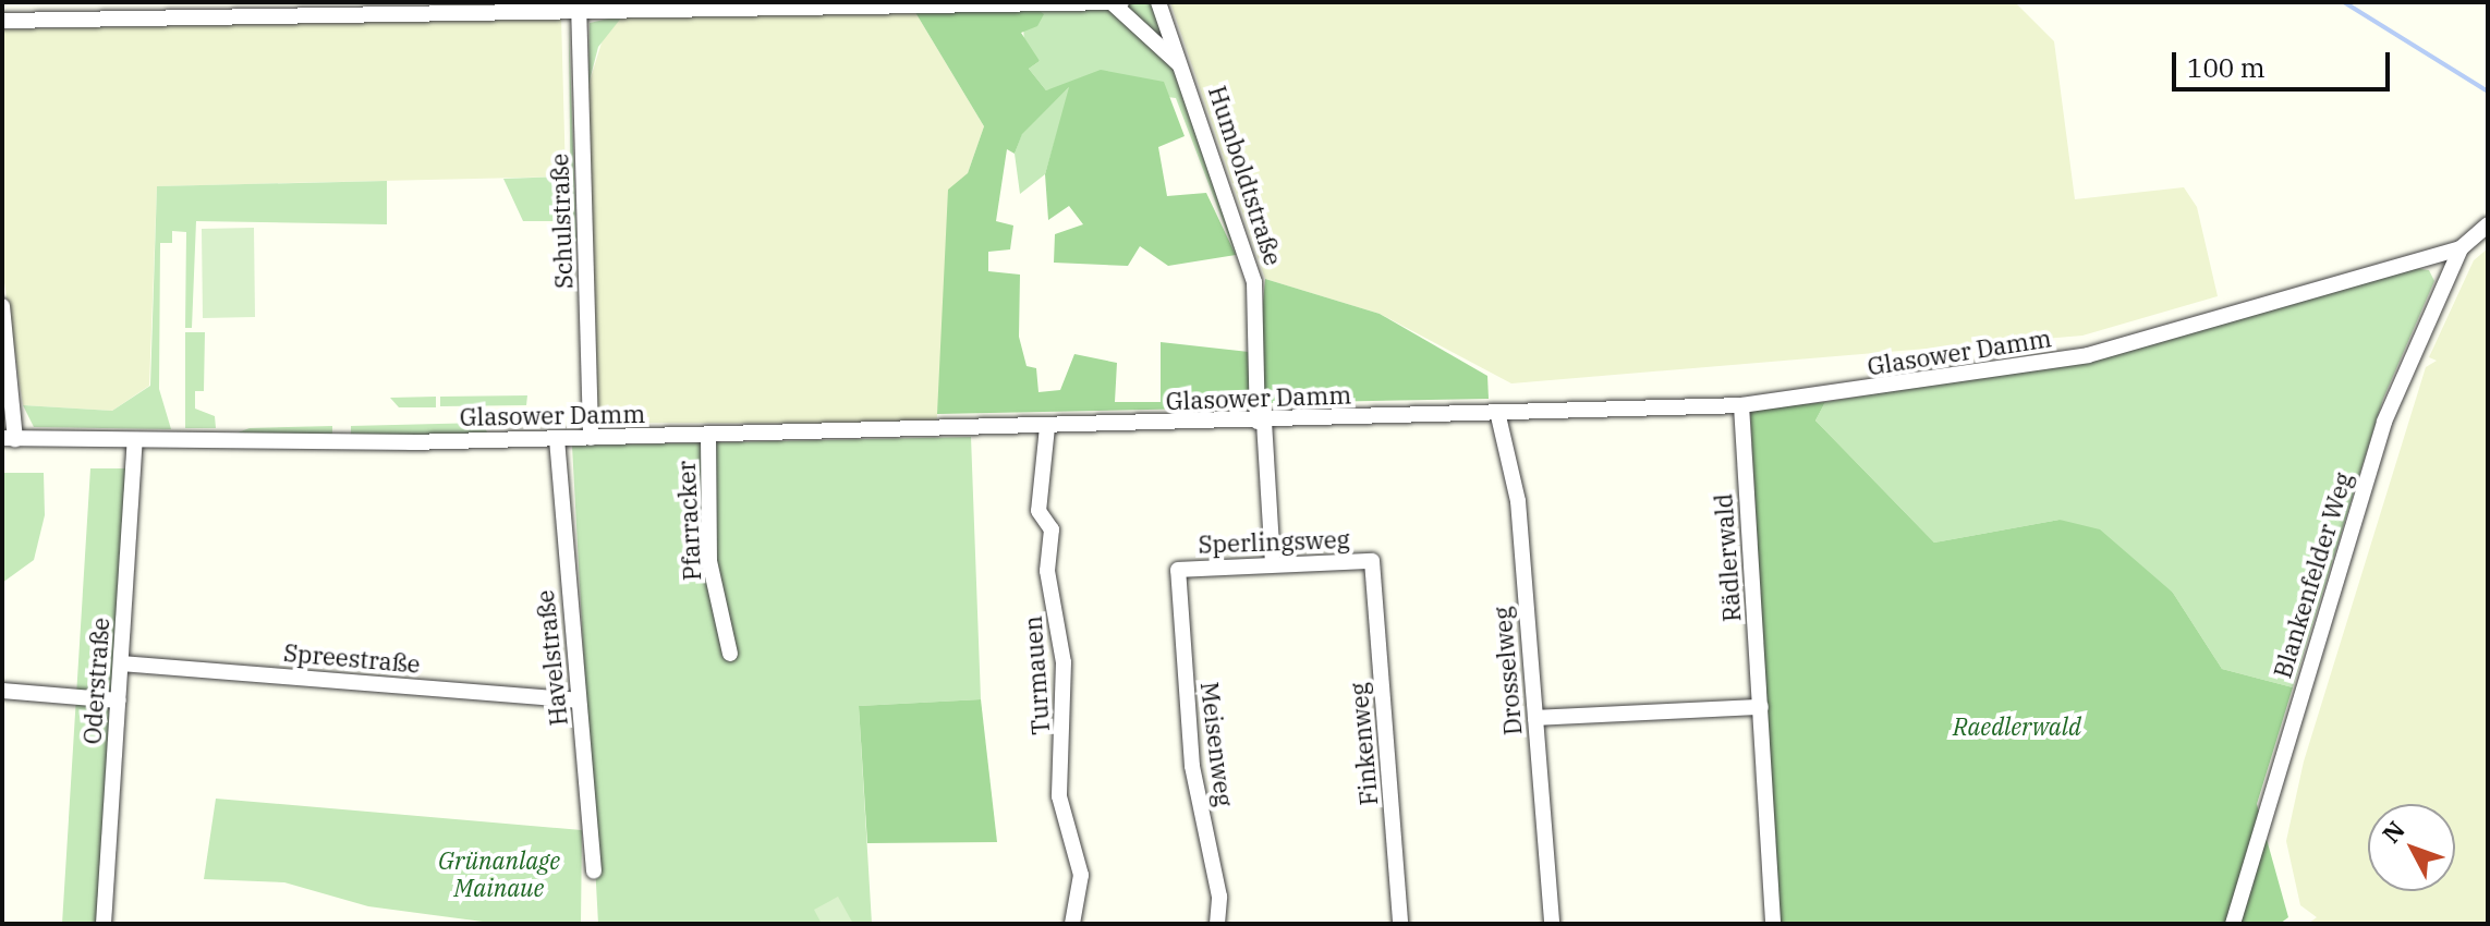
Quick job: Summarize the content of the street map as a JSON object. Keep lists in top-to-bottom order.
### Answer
{
  "streets": {
    "street": [
      "Humboldtstraße",
      "Schulstraße",
      "Glasower Damm",
      "Pfarracker",
      "Sperlingsweg",
      "Rädlerwald",
      "Blankenfelder Weg",
      "Spreestraße",
      "Havelstraße",
      "Drosselweg",
      "Turmauen",
      "Oderstraße",
      "Meisenweg",
      "Finkenweg"
    ]
  },
  "crossings": [
    ["Humboldtstraße", "Glasower Damm"],
    ["Humboldtstraße", "Sperlingsweg"],
    ["Schulstraße", "Glasower Damm"],
    ["Glasower Damm", "Pfarracker"],
    ["Glasower Damm", "Rädlerwald"],
    ["Glasower Damm", "Blankenfelder Weg"],
    ["Glasower Damm", "Havelstraße"],
    ["Glasower Damm", "Drosselweg"],
    ["Glasower Damm", "Turmauen"],
    ["Glasower Damm", "Oderstraße"],
    ["Sperlingsweg", "Meisenweg"],
    ["Sperlingsweg", "Finkenweg"],
    ["Spreestraße", "Havelstraße"],
    ["Spreestraße", "Oderstraße"]
  ],
  "parks": ["Raedlerwald", "Grünanlage Mainaue"],
  "scale_bar": "100 m",
  "north": "top left"
}
